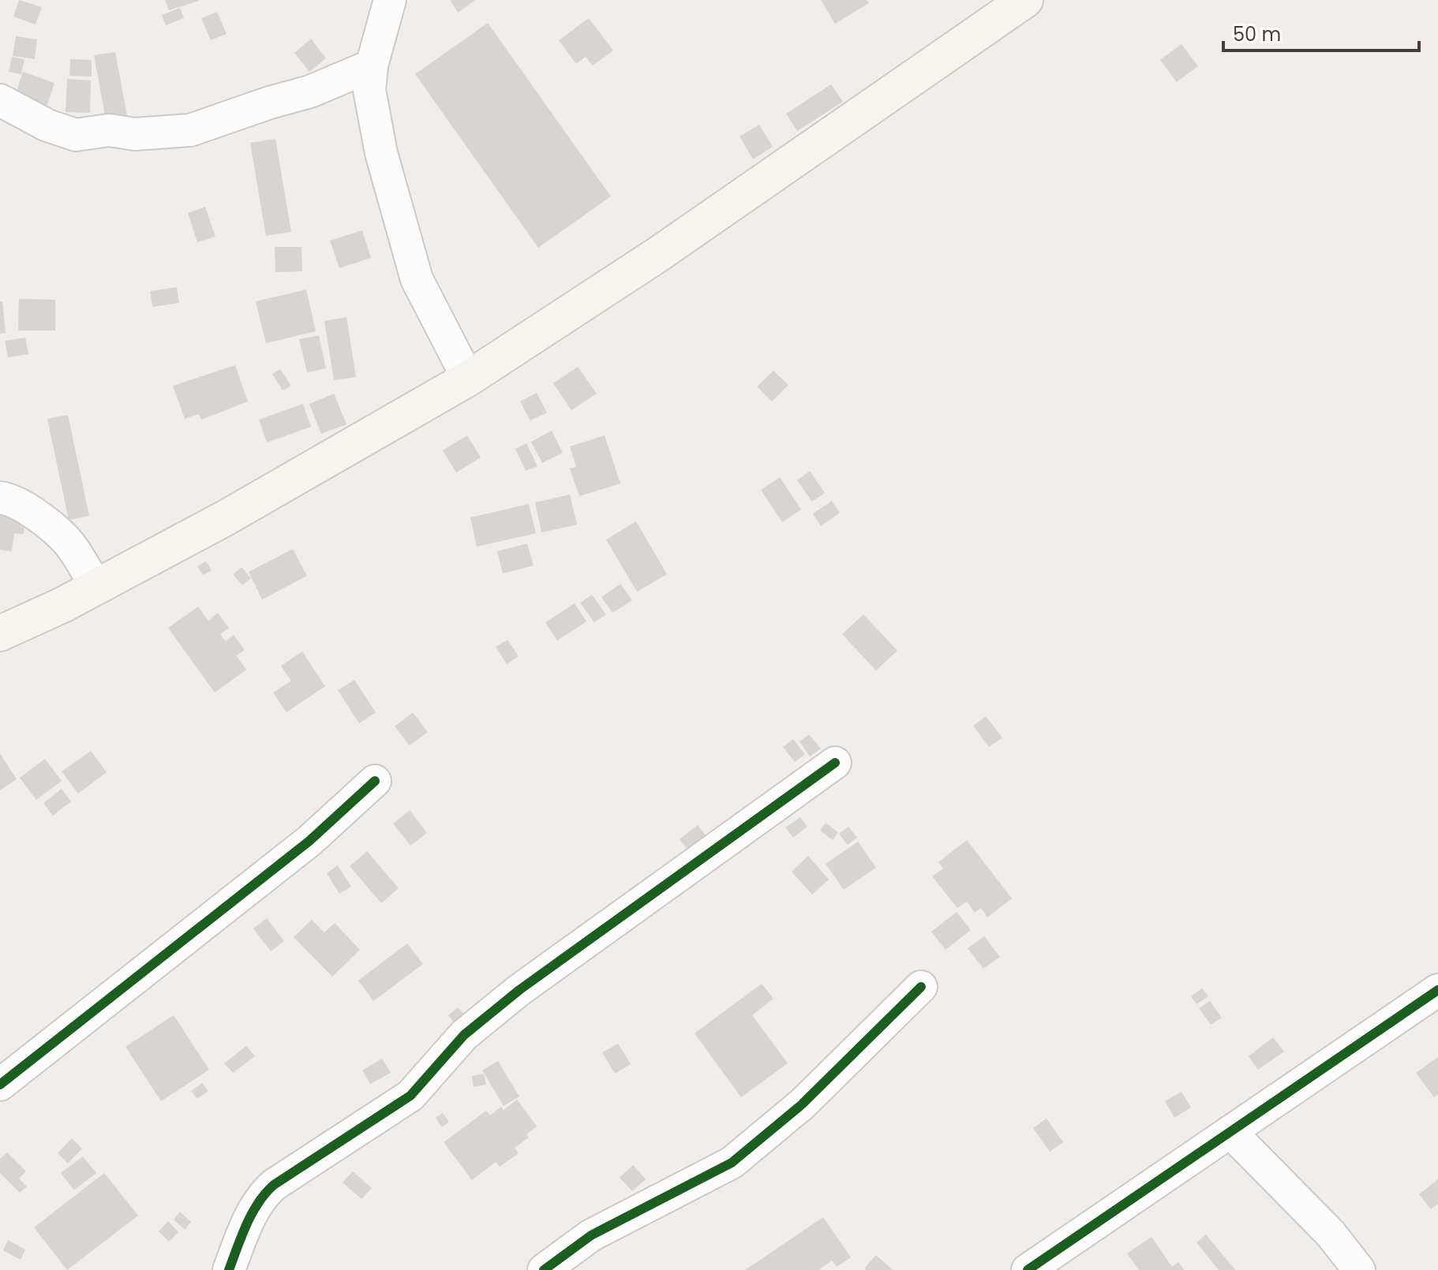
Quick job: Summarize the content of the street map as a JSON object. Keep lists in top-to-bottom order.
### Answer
{
  "scale_bar": "50 m"
}
